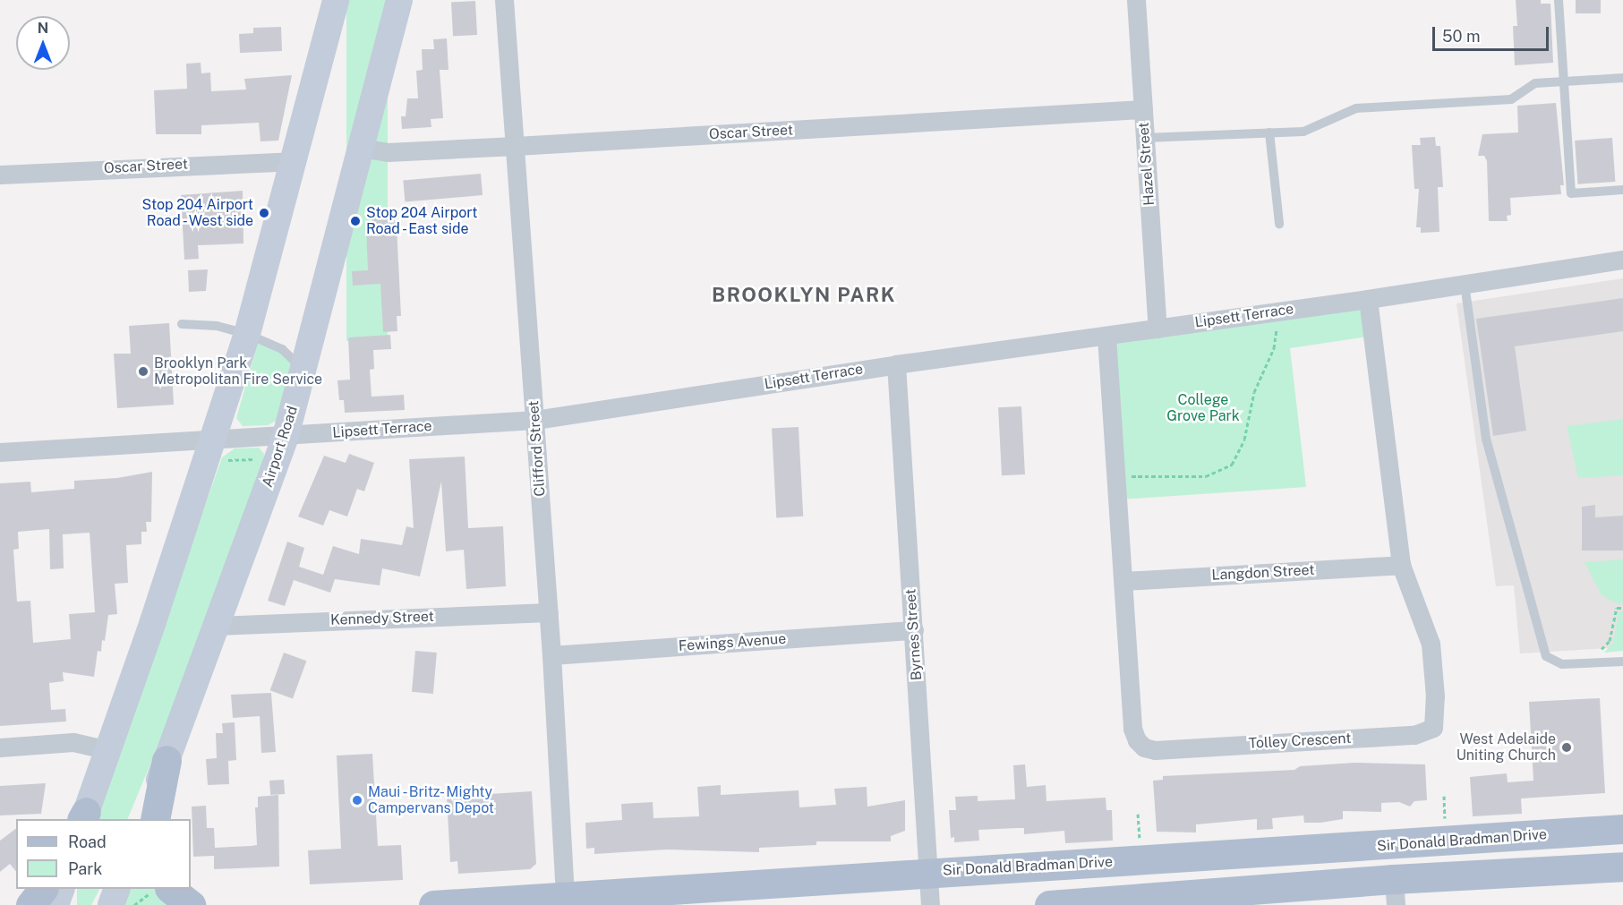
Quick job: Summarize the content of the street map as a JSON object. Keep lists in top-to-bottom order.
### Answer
{
  "streets": {
    "main road": ["Airport Road", "Sir Donald Bradman Drive"],
    "street": [
      "Oscar Street",
      "Hazel Street",
      "Lipsett Terrace",
      "Clifford Street",
      "Langdon Street",
      "Kennedy Street",
      "Byrnes Street",
      "Fewings Avenue",
      "Tolley Crescent"
    ]
  },
  "crossings": [
    ["Oscar Street", "Hazel Street"],
    ["Oscar Street", "Airport Road"],
    ["Oscar Street", "Clifford Street"],
    ["Hazel Street", "Lipsett Terrace"],
    ["Lipsett Terrace", "Airport Road"],
    ["Lipsett Terrace", "Clifford Street"],
    ["Lipsett Terrace", "Byrnes Street"],
    ["Lipsett Terrace", "Tolley Crescent"],
    ["Airport Road", "Kennedy Street"],
    ["Clifford Street", "Kennedy Street"],
    ["Clifford Street", "Fewings Avenue"],
    ["Clifford Street", "Sir Donald Bradman Drive"],
    ["Langdon Street", "Tolley Crescent"],
    ["Byrnes Street", "Fewings Avenue"],
    ["Byrnes Street", "Sir Donald Bradman Drive"]
  ],
  "districts": ["BROOKLYN PARK"],
  "parks": ["College Grove Park"],
  "places": [
    "Stop 204 Airport Road - West side",
    "Stop 204 Airport Road - East side",
    "Brooklyn Park Metropolitan Fire Service",
    "West Adelaide Uniting Church",
    "Maui - Britz- Mighty Campervans Depot"
  ],
  "legend": ["Road", "Park"],
  "scale_bar": "50 m",
  "north": "top"
}
